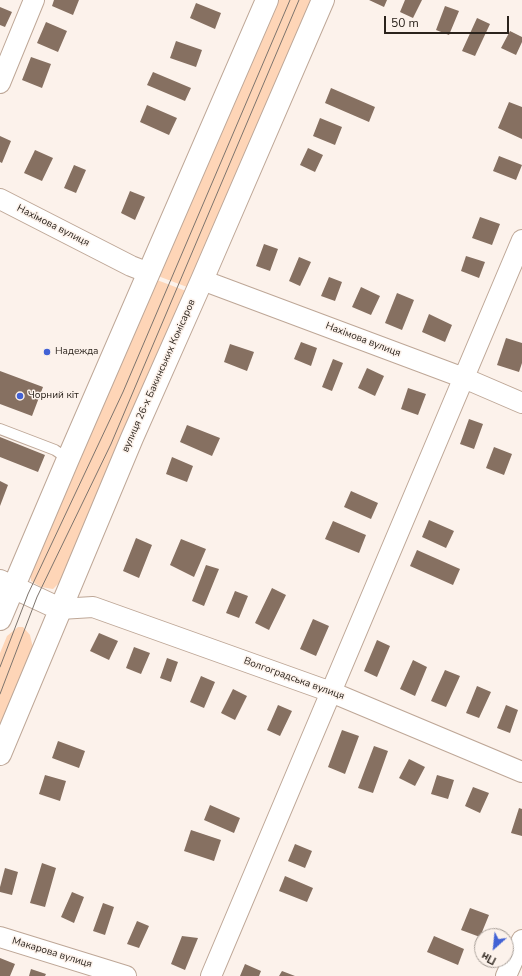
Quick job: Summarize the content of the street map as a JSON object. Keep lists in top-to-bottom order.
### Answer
{
  "streets": {
    "street": [
      "Нахімова вулиця",
      "вулиця 26-х Бакинських Комісаров",
      "Волгоградська вулиця",
      "Макарова вулиця"
    ]
  },
  "crossings": [
    ["Нахімова вулиця", "вулиця 26-х Бакинських Комісаров"],
    ["вулиця 26-х Бакинських Комісаров", "Волгоградська вулиця"]
  ],
  "places": ["Надежда", "Чорний кіт"],
  "scale_bar": "50 m",
  "north": "bottom left"
}
